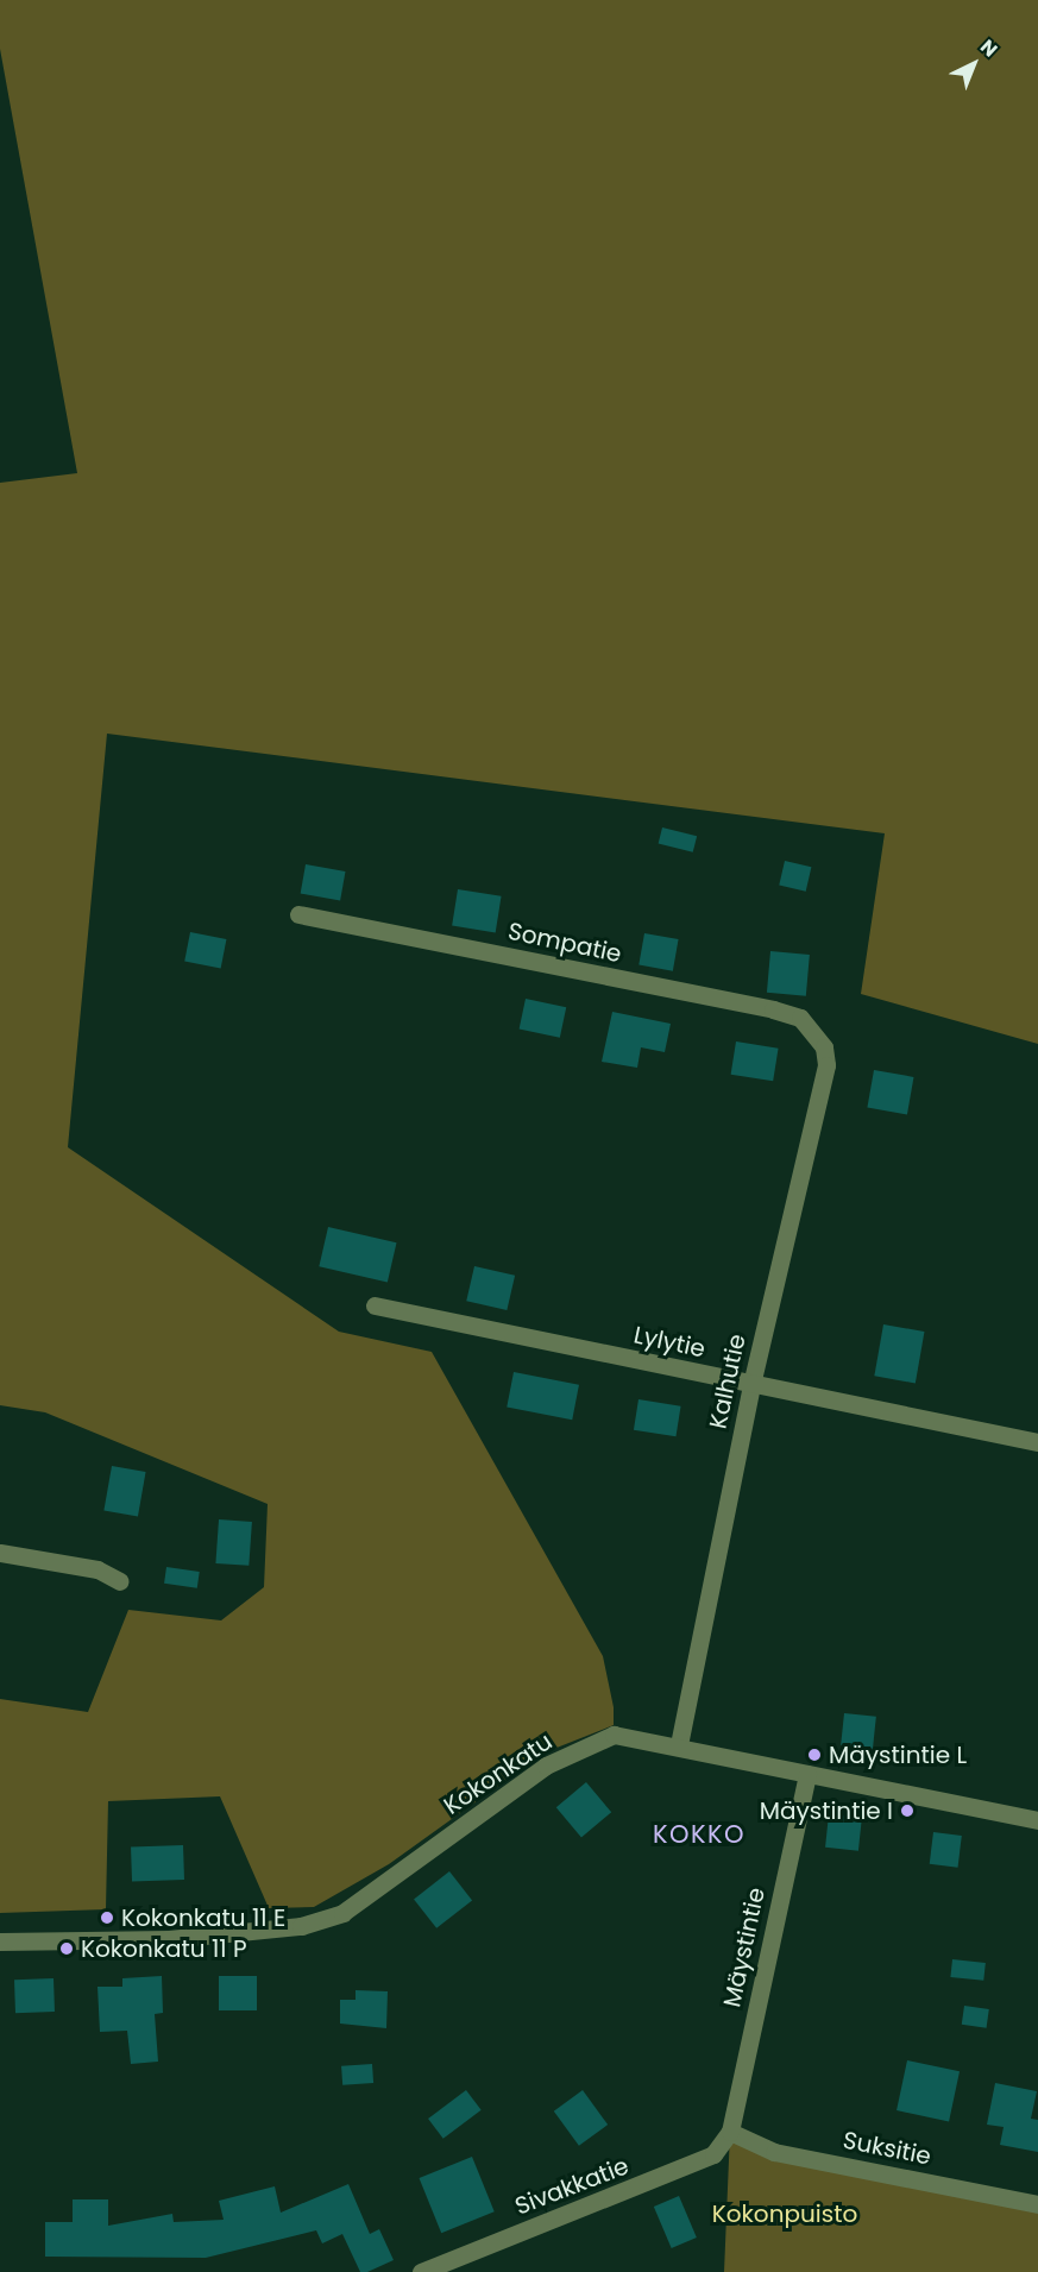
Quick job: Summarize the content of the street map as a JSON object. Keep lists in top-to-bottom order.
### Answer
{
  "streets": {
    "street": [
      "Sompatie",
      "Lylytie",
      "Kalhutie",
      "Kokonkatu",
      "Mäystintie",
      "Suksitie",
      "Sivakkatie"
    ]
  },
  "crossings": [
    ["Sompatie", "Kalhutie"],
    ["Lylytie", "Kalhutie"],
    ["Kalhutie", "Kokonkatu"],
    ["Kokonkatu", "Mäystintie"],
    ["Mäystintie", "Suksitie"],
    ["Mäystintie", "Sivakkatie"],
    ["Suksitie", "Sivakkatie"]
  ],
  "districts": ["KOKKO"],
  "parks": ["Kokonpuisto"],
  "places": [
    "Mäystintie L",
    "Mäystintie I",
    "Kokonkatu 11 E",
    "Kokonkatu 11 P"
  ],
  "north": "top right"
}
